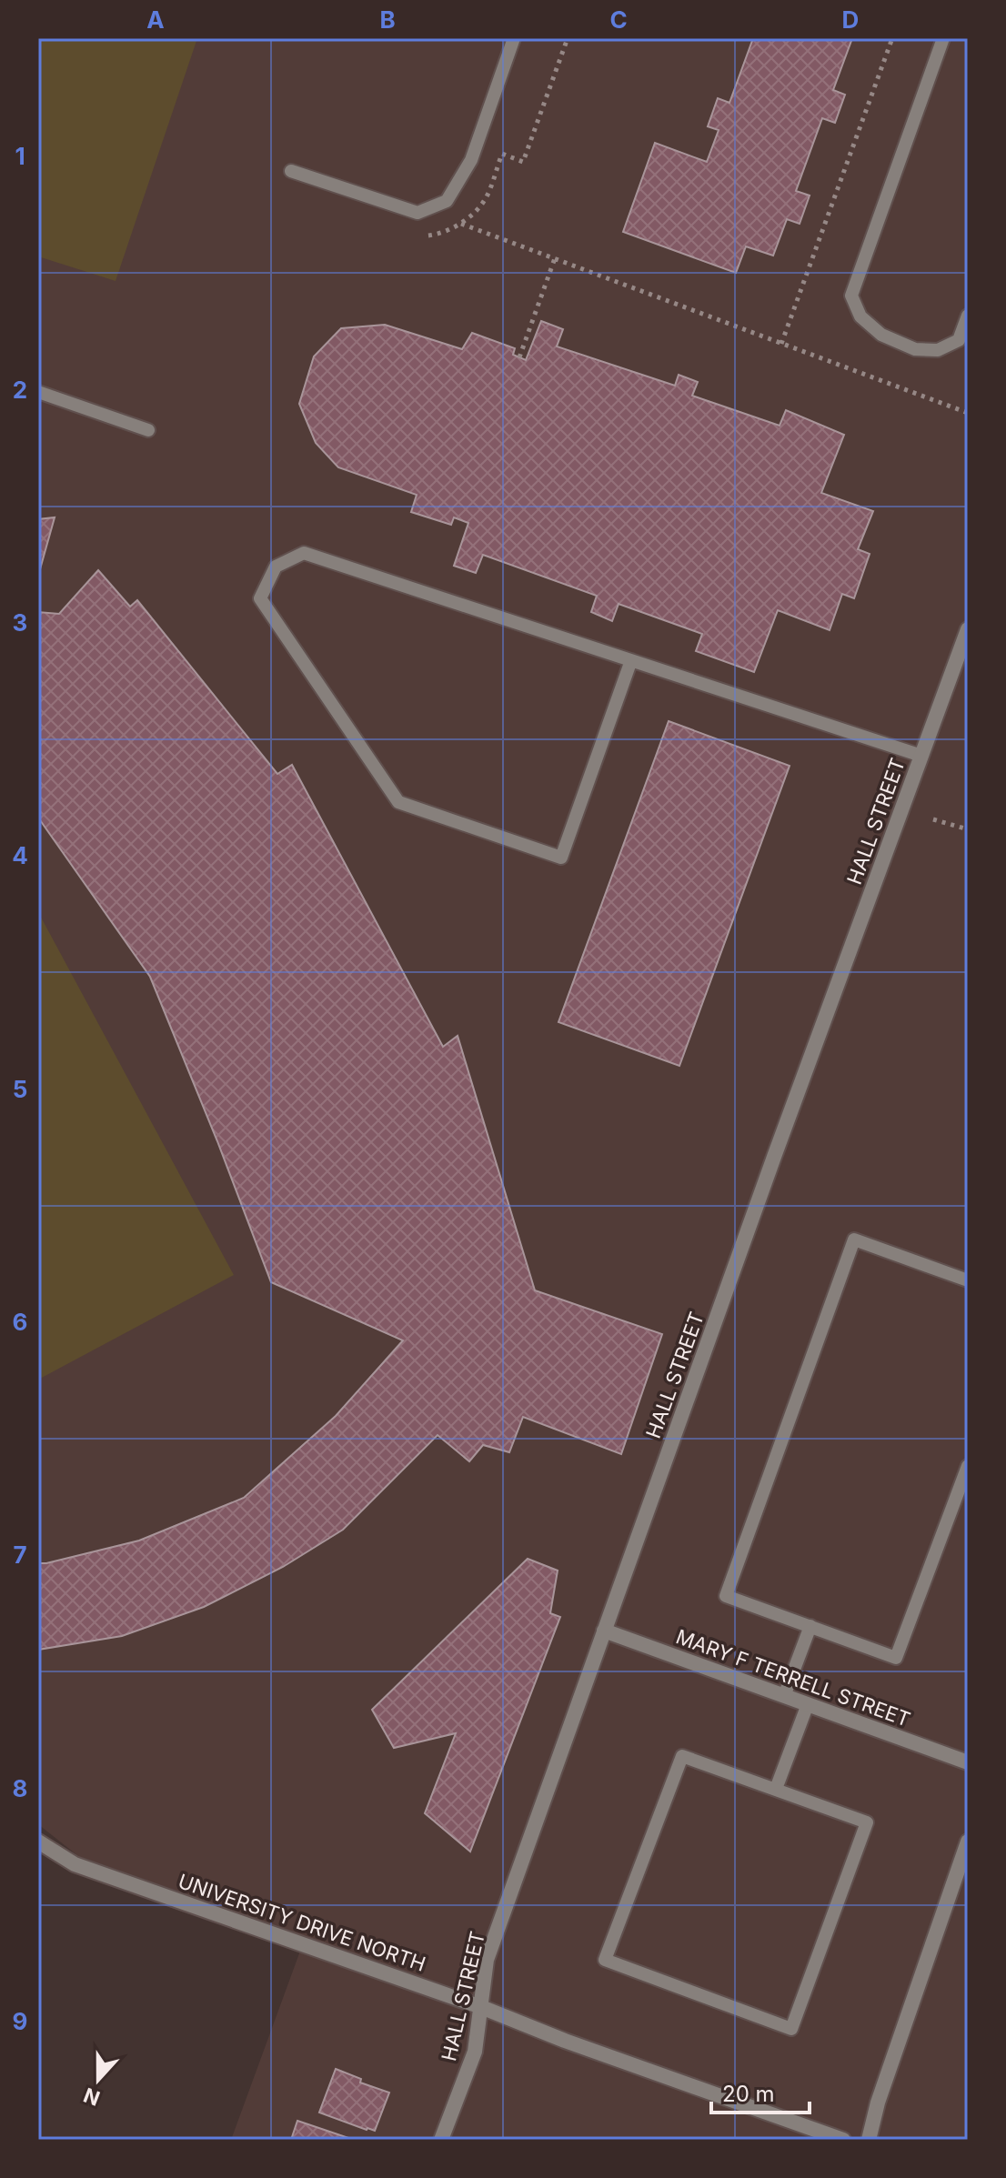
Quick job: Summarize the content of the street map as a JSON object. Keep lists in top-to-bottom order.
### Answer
{
  "streets": {
    "street": ["HALL STREET", "MARY F TERRELL STREET", "UNIVERSITY DRIVE NORTH"]
  },
  "crossings": [
    ["HALL STREET", "MARY F TERRELL STREET"],
    ["HALL STREET", "UNIVERSITY DRIVE NORTH"]
  ],
  "scale_bar": "20 m",
  "north": "bottom",
  "grid": {
    "columns": [
      "A",
      "B",
      "C",
      "D"
    ],
    "rows": [
      "1",
      "2",
      "3",
      "4",
      "5",
      "6",
      "7",
      "8",
      "9"
    ]
  }
}
